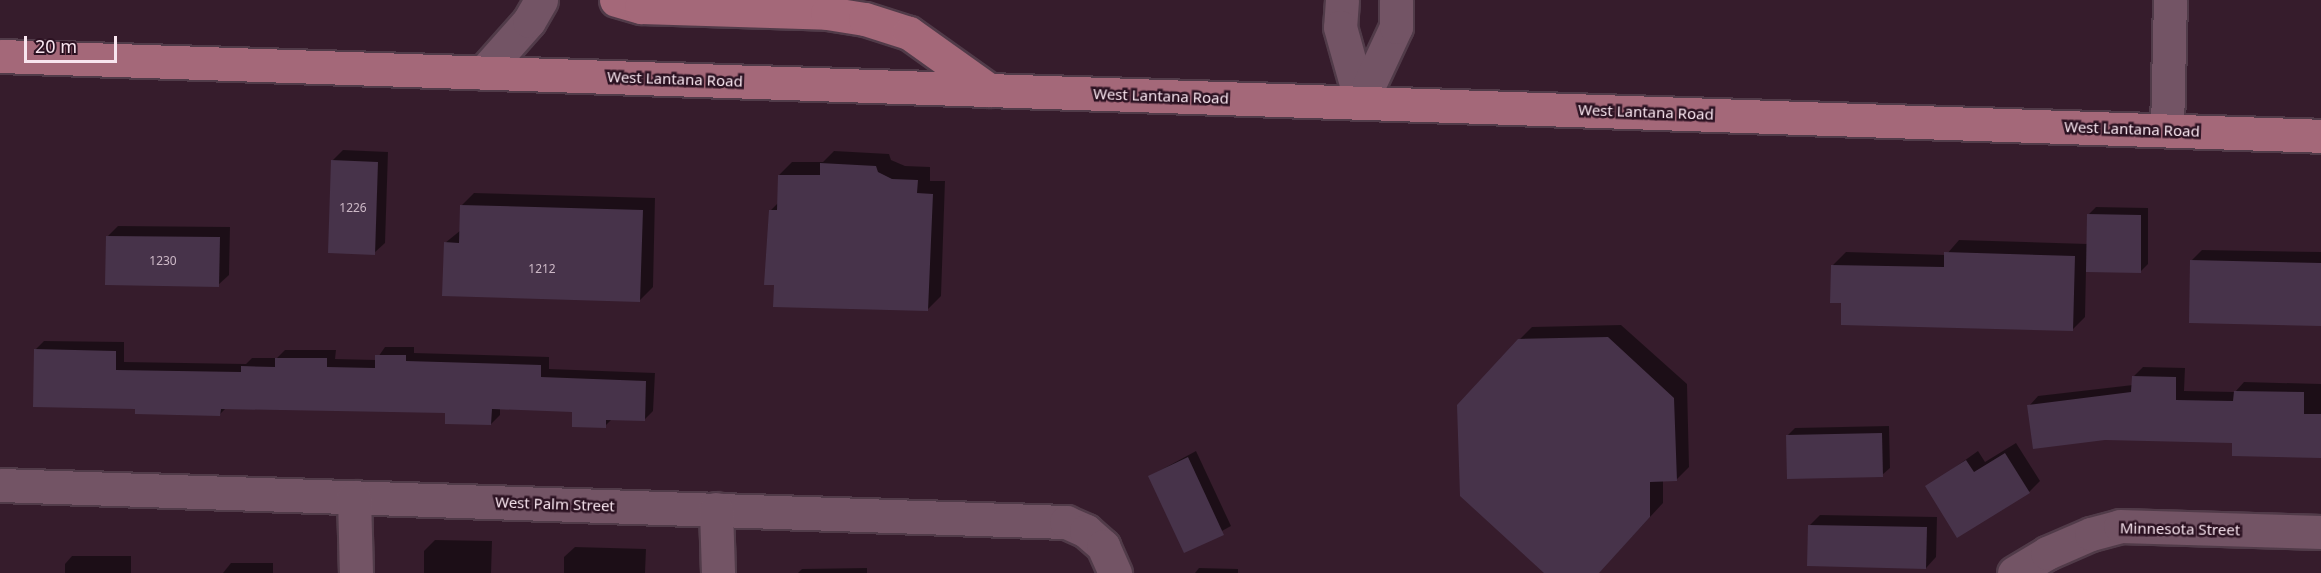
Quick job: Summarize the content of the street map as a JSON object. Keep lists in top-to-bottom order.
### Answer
{
  "streets": {
    "main road": ["West Lantana Road"],
    "street": ["West Palm Street", "Minnesota Street"]
  },
  "house_numbers": ["1226", "1230", "1212"],
  "scale_bar": "20 m"
}
